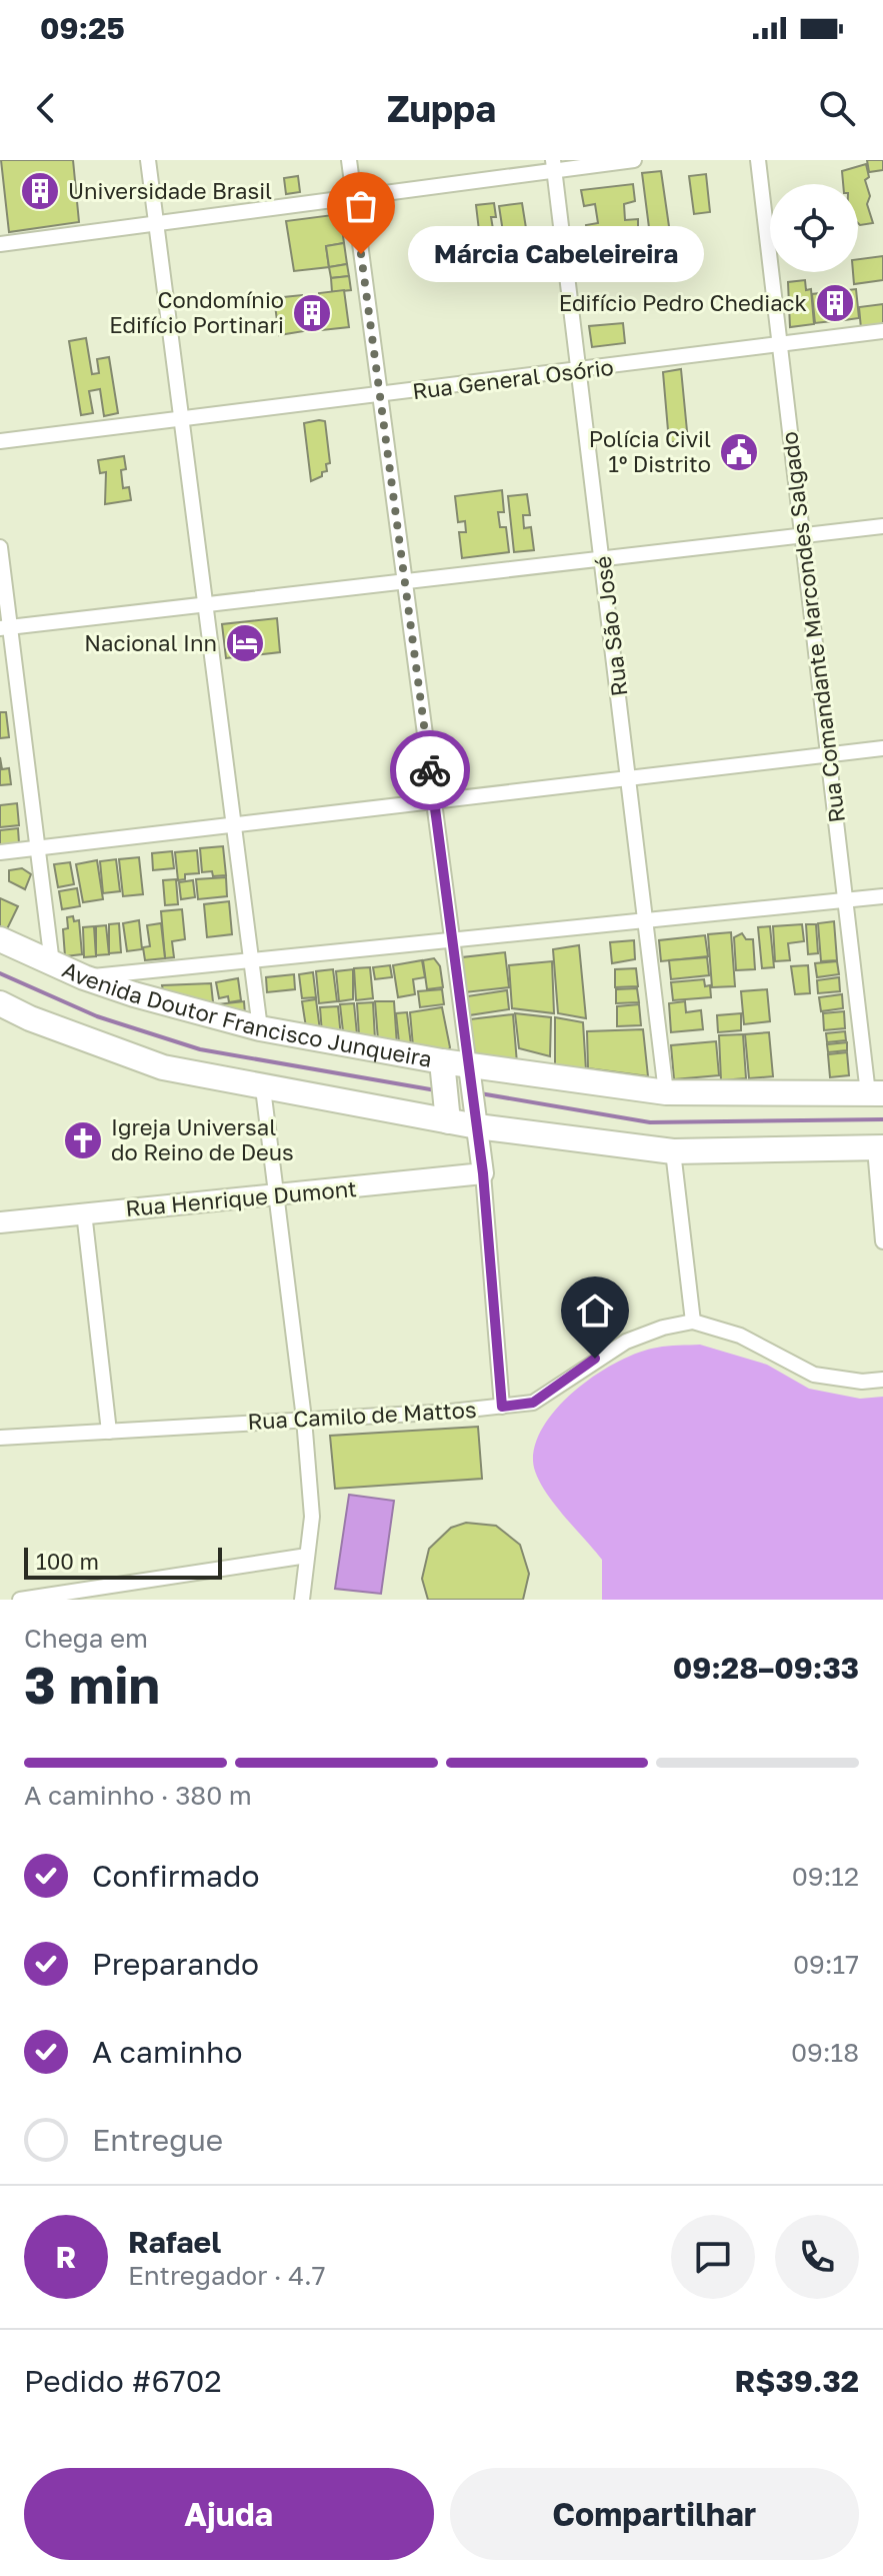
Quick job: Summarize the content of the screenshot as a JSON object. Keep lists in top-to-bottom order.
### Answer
{
  "streets": {
    "main road": ["Avenida Doutor Francisco Junqueira"],
    "street": [
      "Rua General Osório",
      "Rua São José",
      "Rua Comandante Marcondes Salgado",
      "Rua Henrique Dumont",
      "Rua Camilo de Mattos"
    ]
  },
  "crossings": [
    ["Rua General Osório", "Rua São José"],
    ["Rua General Osório", "Rua Comandante Marcondes Salgado"],
    ["Rua São José", "Avenida Doutor Francisco Junqueira"],
    ["Rua Comandante Marcondes Salgado", "Avenida Doutor Francisco Junqueira"]
  ],
  "places": {
    "building": ["Universidade Brasil", "Edifício Pedro Chediack", "Condomínio Edifício Portinari"],
    "other": ["Márcia Cabeleireira"],
    "public building": ["Polícia Civil 1º Distrito"],
    "hotel": ["Nacional Inn"],
    "church": ["Igreja Universal do Reino de Deus"]
  },
  "scale_bar": "100 m",
  "page": {
    "status": "09:25",
    "header": "Zuppa",
    "bubble": "Márcia Cabeleireira",
    "scale": "100 m",
    "heading": ["3 min", "Chega em", "09:28–09:33"],
    "panel": [
      "Rafael",
      "Entregador · 4.7",
      "Pedido #6702",
      "R$39.32"
    ],
    "bar": "A caminho · 380 m",
    "list": [
      ["Confirmado", "09:12"],
      ["Preparando", "09:17"],
      ["A caminho", "09:18"],
      "Entregue"
    ],
    "round": "R",
    "buttons": ["Ajuda", "Compartilhar"]
  }
}
